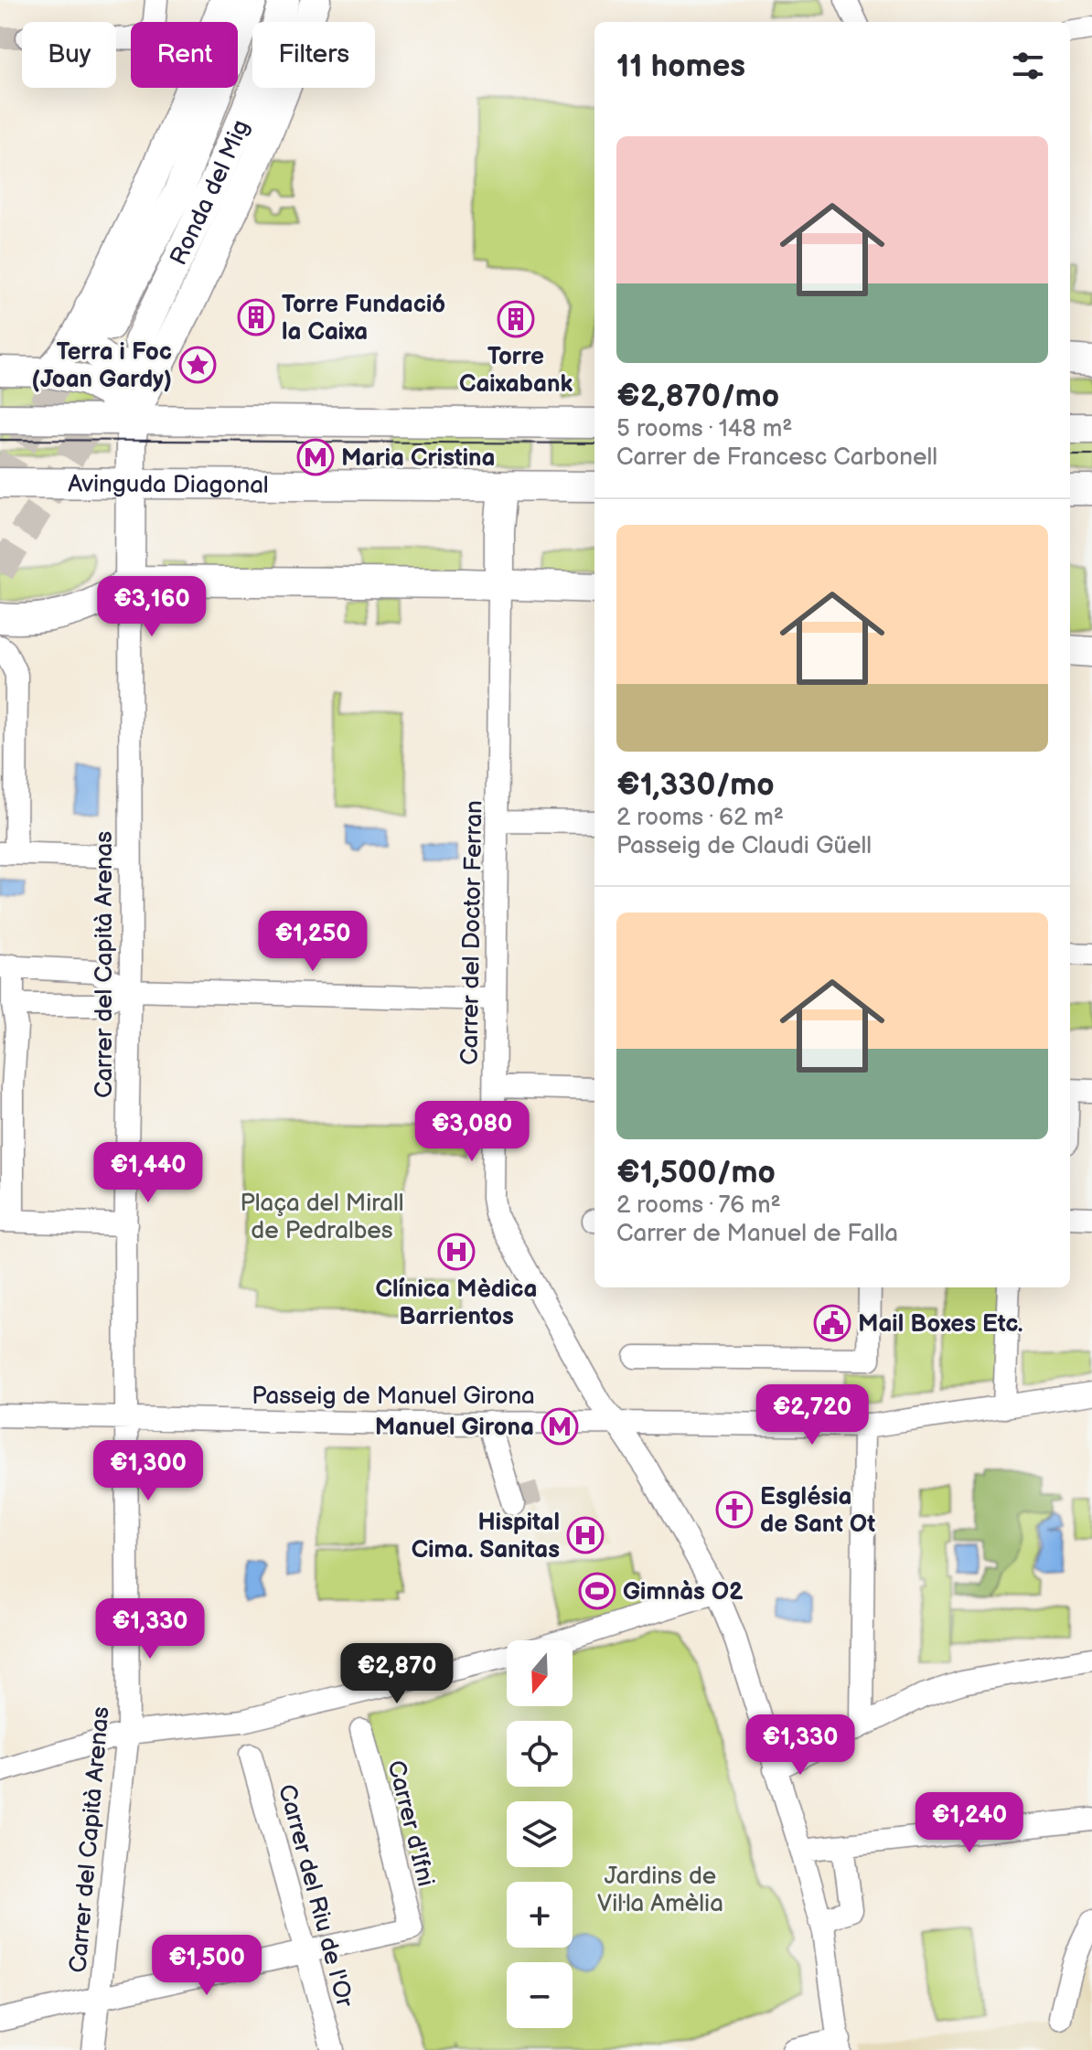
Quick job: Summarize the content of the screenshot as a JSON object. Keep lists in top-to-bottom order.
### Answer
{
  "streets": {
    "main road": ["Ronda del Mig", "Avinguda Diagonal"],
    "street": [
      "Carrer del Doctor Ferran",
      "Carrer del Capità Arenas",
      "Passeig de Manuel Girona",
      "Carrer d'Ifni",
      "Carrer del Riu de l'Or"
    ]
  },
  "crossings": [
    ["Carrer del Doctor Ferran", "Passeig de Manuel Girona"],
    ["Carrer del Capità Arenas", "Passeig de Manuel Girona"],
    ["Carrer d'Ifni", "Carrer del Riu de l'Or"]
  ],
  "parks": ["Plaça del Mirall de Pedralbes", "Jardins de Vil·la Amèlia"],
  "places": {
    "building": ["Torre Fundació la Caixa", "Torre Caixabank"],
    "place": ["Terra i Foc (Joan Gardy)"],
    "metro station": ["Maria Cristina", "Manuel Girona"],
    "hospital": ["Clínica Mèdica Barrientos", "Hispital Cima. Sanitas"],
    "public building": ["Mail Boxes Etc."],
    "church": ["Església de Sant Ot"],
    "sports": ["Gimnàs O2"]
  },
  "north": "bottom",
  "page": {
    "chip": ["Buy", "Rent", "Filters"],
    "heading": "11 homes",
    "list": [
      {
        "name": "€2,870/mo",
        "note": "5 rooms · 148 m² · Carrer de Francesc Carbonell"
      },
      {
        "name": "€1,330/mo",
        "note": "2 rooms · 62 m² · Passeig de Claudi Güell"
      },
      {
        "name": "€1,500/mo",
        "note": "2 rooms · 76 m² · Carrer de Manuel de Falla"
      }
    ],
    "price": [
      "€3,160",
      "€1,250",
      "€3,080",
      "€1,440",
      "€2,720",
      "€1,300",
      "€1,330",
      "€2,870",
      "€1,330",
      "€1,240",
      "€1,500"
    ],
    "map_buttons": ["+", "−"]
  }
}
